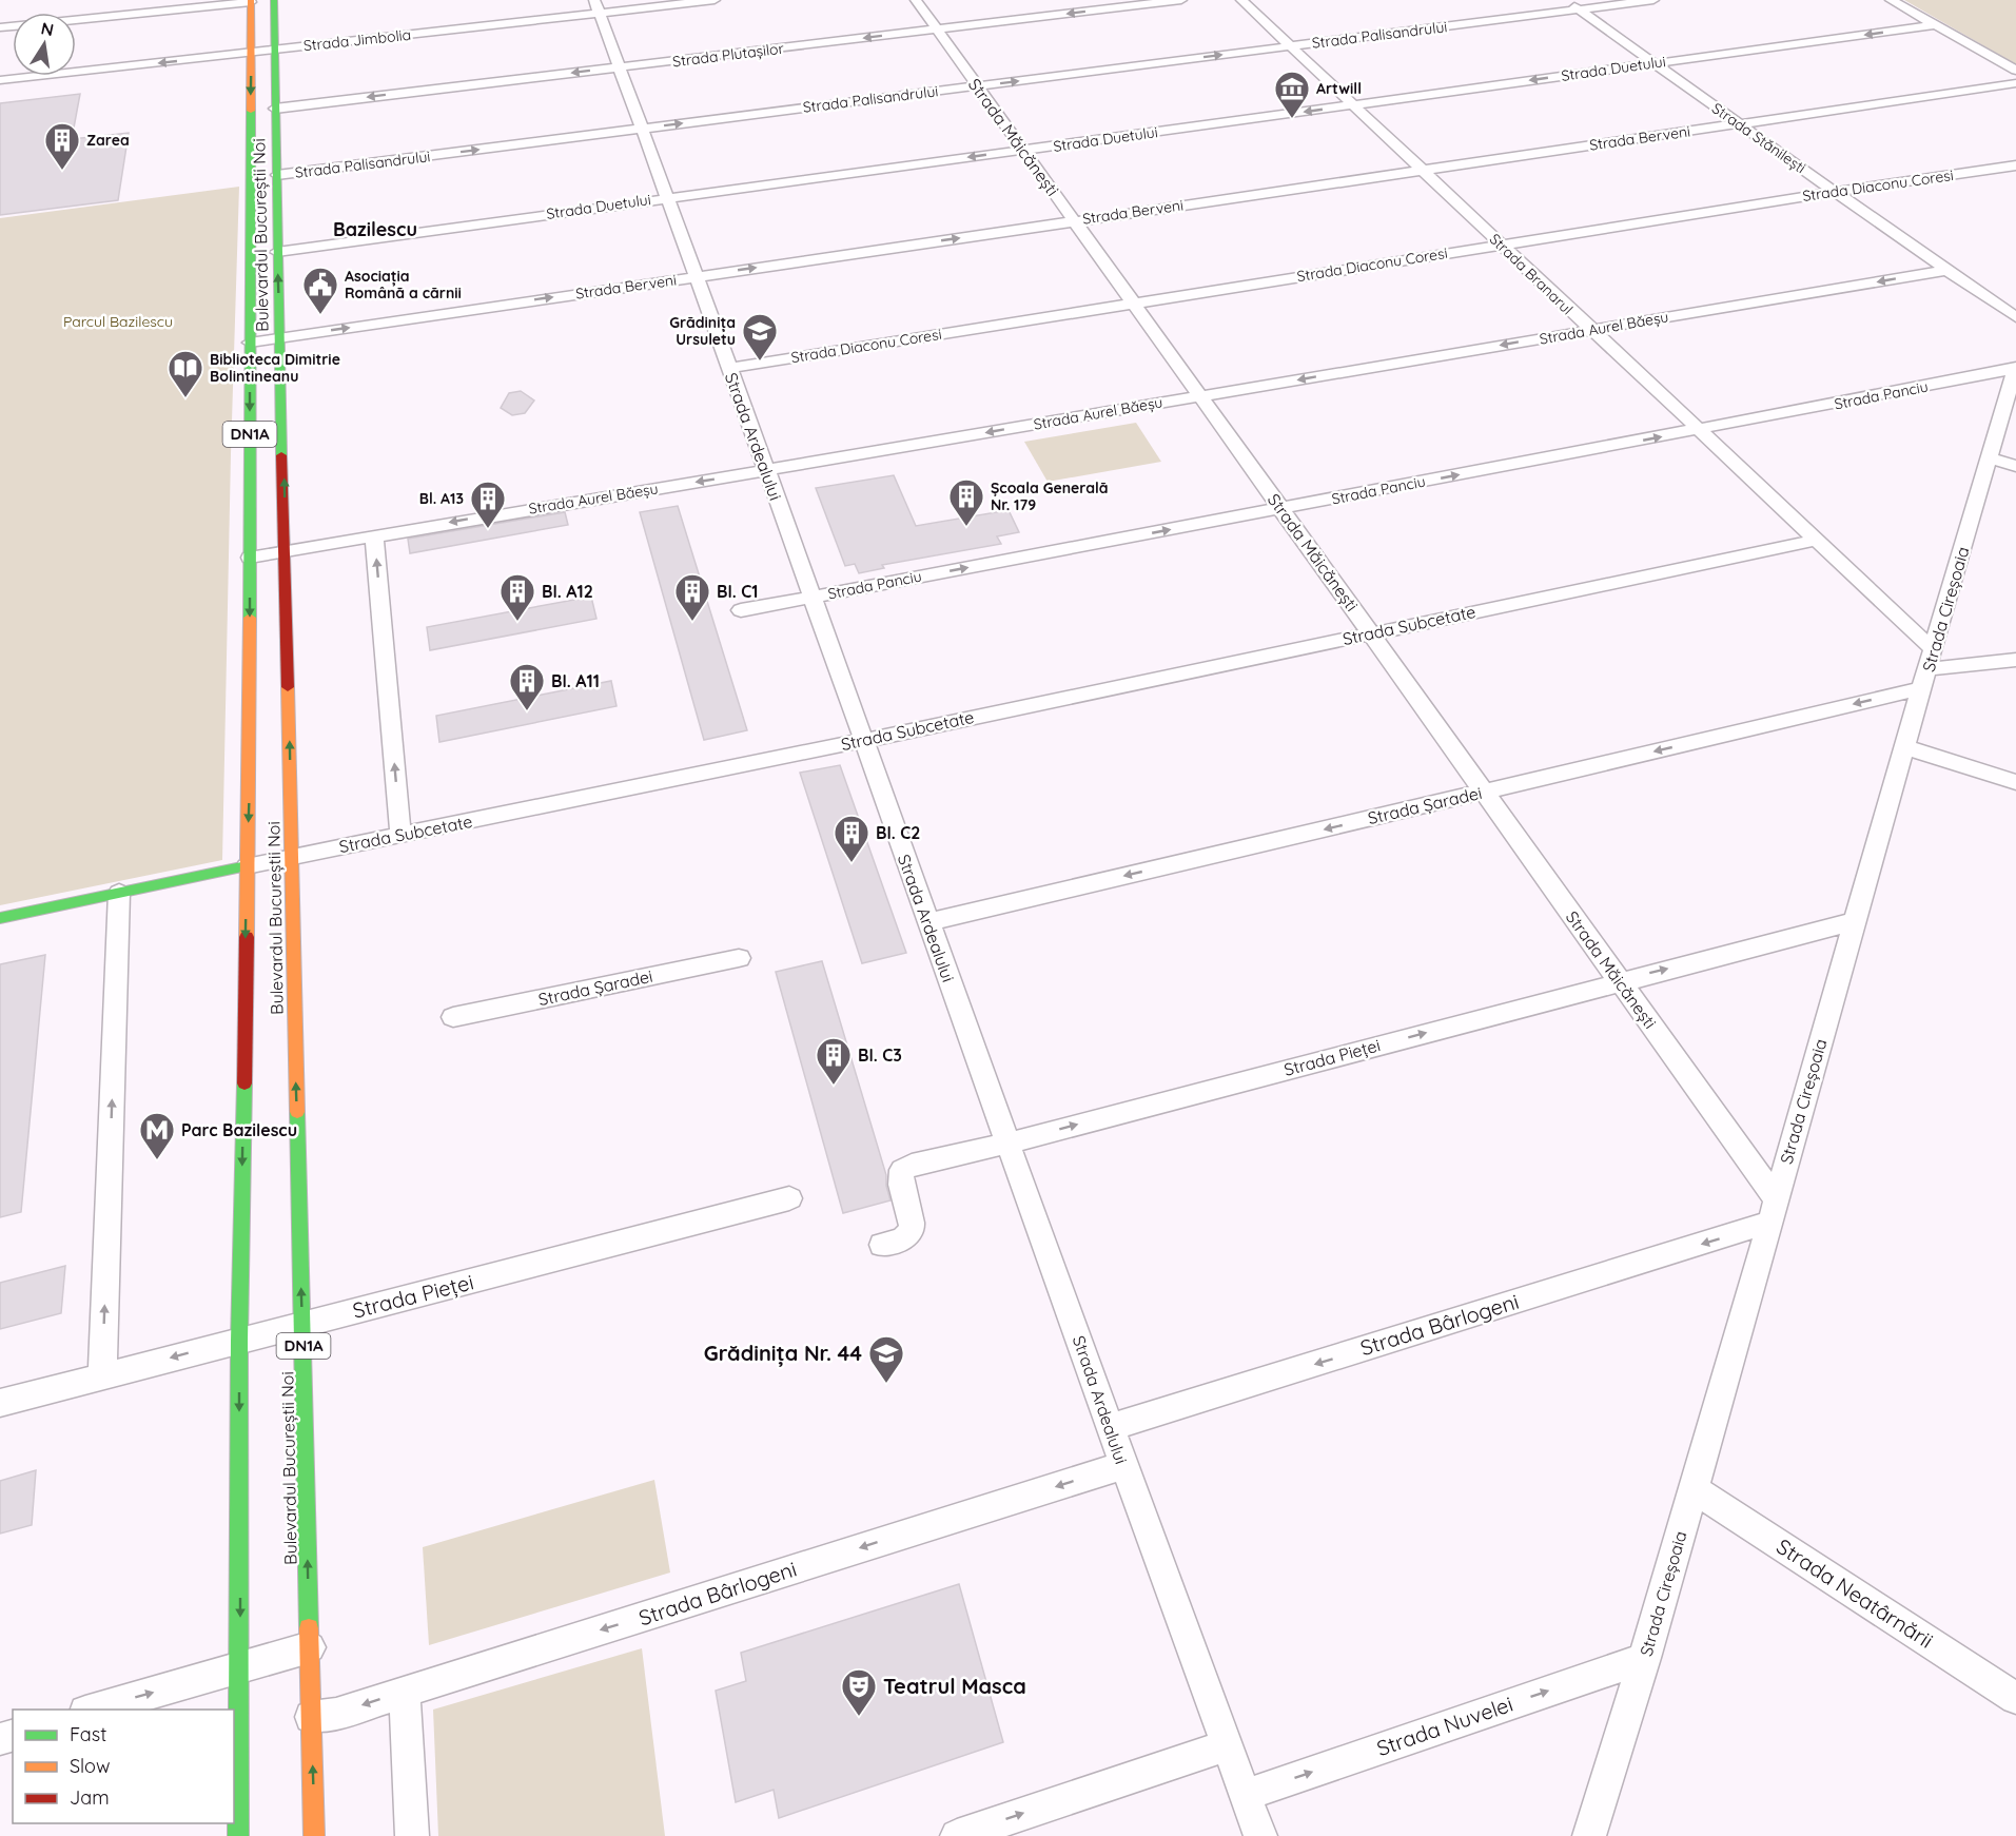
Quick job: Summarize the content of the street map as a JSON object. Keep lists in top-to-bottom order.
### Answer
{
  "streets": {
    "main road": ["Bulevardul Bucureștii Noi", "DN1A", "Strada Subcetate"],
    "street": [
      "Strada Palisandrului",
      "Strada Jimbolia",
      "Strada Plutașilor",
      "Strada Duetului",
      "Strada Măicănești",
      "Strada Berveni",
      "Strada Stănilești",
      "Strada Diaconu Coresi",
      "Strada Branarul",
      "Strada Aurel Băeșu",
      "Strada Panciu",
      "Strada Ardealului",
      "Strada Cireșoaia",
      "Strada Șaradei",
      "Strada Pieței",
      "Strada Bârlogeni",
      "Strada Neatârnării",
      "Strada Nuvelei"
    ]
  },
  "crossings": [
    ["Strada Palisandrului", "Strada Măicănești"],
    ["Strada Palisandrului", "Strada Stănilești"],
    ["Strada Palisandrului", "Bulevardul Bucureștii Noi"],
    ["Strada Palisandrului", "Strada Branarul"],
    ["Strada Palisandrului", "Strada Ardealului"],
    ["Strada Jimbolia", "Bulevardul Bucureștii Noi"],
    ["Strada Jimbolia", "Strada Ardealului"],
    ["Strada Plutașilor", "Strada Măicănești"],
    ["Strada Plutașilor", "Bulevardul Bucureștii Noi"],
    ["Strada Plutașilor", "Strada Ardealului"],
    ["Strada Duetului", "Strada Măicănești"],
    ["Strada Duetului", "Strada Stănilești"],
    ["Strada Duetului", "Bulevardul Bucureștii Noi"],
    ["Strada Duetului", "Strada Branarul"],
    ["Strada Duetului", "Strada Ardealului"],
    ["Strada Măicănești", "Strada Berveni"],
    ["Strada Măicănești", "Strada Diaconu Coresi"],
    ["Strada Măicănești", "Strada Aurel Băeșu"],
    ["Strada Măicănești", "Strada Panciu"],
    ["Strada Măicănești", "Strada Cireșoaia"],
    ["Strada Măicănești", "Strada Subcetate"],
    ["Strada Măicănești", "Strada Șaradei"],
    ["Strada Măicănești", "Strada Pieței"],
    ["Strada Măicănești", "Strada Bârlogeni"],
    ["Strada Berveni", "Strada Stănilești"],
    ["Strada Berveni", "Bulevardul Bucureștii Noi"],
    ["Strada Berveni", "Strada Branarul"],
    ["Strada Berveni", "Strada Ardealului"],
    ["Strada Stănilești", "Strada Diaconu Coresi"],
    ["Strada Stănilești", "Strada Aurel Băeșu"],
    ["Strada Diaconu Coresi", "Strada Branarul"],
    ["Strada Diaconu Coresi", "Strada Ardealului"],
    ["Bulevardul Bucureștii Noi", "Strada Aurel Băeșu"],
    ["Bulevardul Bucureștii Noi", "Strada Subcetate"],
    ["Bulevardul Bucureștii Noi", "Strada Pieței"],
    ["Bulevardul Bucureștii Noi", "Strada Bârlogeni"],
    ["Strada Branarul", "Strada Aurel Băeșu"],
    ["Strada Branarul", "Strada Panciu"],
    ["Strada Branarul", "Strada Cireșoaia"],
    ["Strada Branarul", "Strada Subcetate"],
    ["Strada Branarul", "Strada Șaradei"],
    ["Strada Aurel Băeșu", "Strada Ardealului"],
    ["Strada Panciu", "Strada Ardealului"],
    ["Strada Panciu", "Strada Cireșoaia"],
    ["Strada Ardealului", "Strada Subcetate"],
    ["Strada Ardealului", "Strada Șaradei"],
    ["Strada Ardealului", "Strada Pieței"],
    ["Strada Ardealului", "Strada Bârlogeni"],
    ["Strada Ardealului", "Strada Nuvelei"],
    ["Strada Cireșoaia", "Strada Șaradei"],
    ["Strada Cireșoaia", "Strada Pieței"],
    ["Strada Cireșoaia", "Strada Bârlogeni"],
    ["Strada Cireșoaia", "Strada Neatârnării"],
    ["Strada Cireșoaia", "Strada Nuvelei"]
  ],
  "one_way": [
    "Strada Palisandrului",
    "Strada Plutașilor",
    "Strada Duetului",
    "Strada Berveni",
    "Strada Aurel Băeșu",
    "Strada Panciu",
    "Strada Șaradei",
    "Strada Bârlogeni",
    "Strada Nuvelei"
  ],
  "districts": ["Bazilescu"],
  "parks": ["Parcul Bazilescu"],
  "places": {
    "museum": ["Artwill"],
    "building": [
      "Zarea",
      "Școala Generală Nr. 179",
      "Bl. A13",
      "Bl. A12",
      "Bl. C1",
      "Bl. A11",
      "Bl. C2",
      "Bl. C3"
    ],
    "public building": ["Asociația Română a cărnii"],
    "school or university": ["Grădinița Ursuletu", "Grădinița Nr. 44"],
    "library": ["Biblioteca Dimitrie Bolintineanu"],
    "metro station": ["Parc Bazilescu"],
    "theatre": ["Teatrul Masca"]
  },
  "legend": ["Fast", "Slow", "Jam"],
  "north": "top"
}
